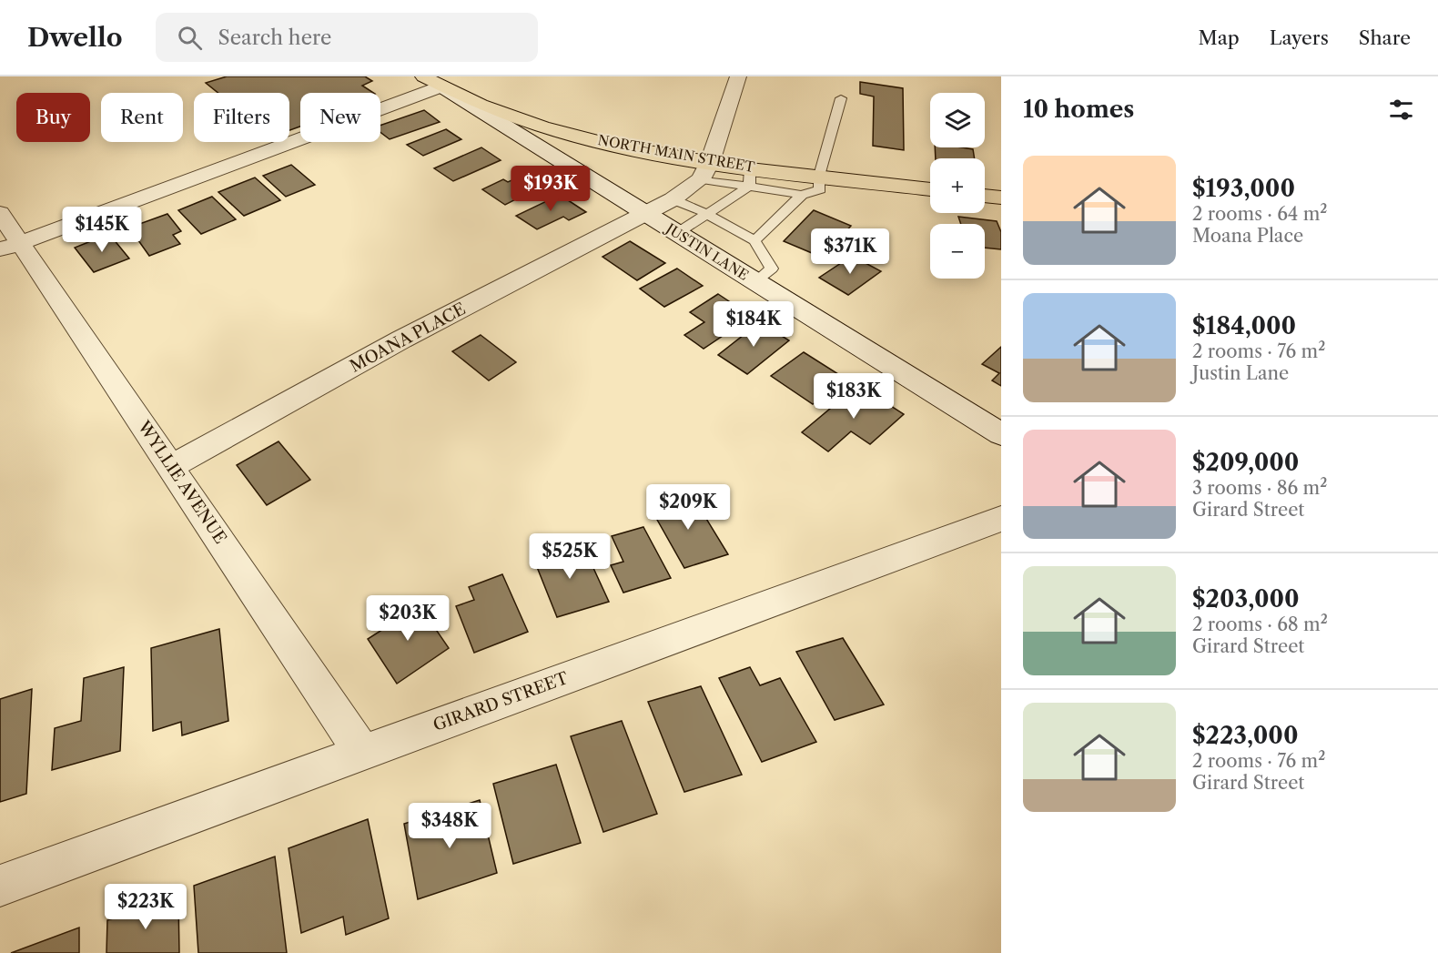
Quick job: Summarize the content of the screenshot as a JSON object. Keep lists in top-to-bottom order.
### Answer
{
  "streets": {
    "main road": ["NORTH MAIN STREET"],
    "street": [
      "JUSTIN LANE",
      "MOANA PLACE",
      "WYLLIE AVENUE",
      "GIRARD STREET"
    ]
  },
  "crossings": [
    ["NORTH MAIN STREET", "JUSTIN LANE"],
    ["JUSTIN LANE", "MOANA PLACE"],
    ["MOANA PLACE", "WYLLIE AVENUE"],
    ["WYLLIE AVENUE", "GIRARD STREET"]
  ],
  "page": {
    "header": "Dwello",
    "search": "Search here",
    "nav": ["Map", "Layers", "Share"],
    "heading": "10 homes",
    "map_buttons": ["+", "−"],
    "chip": [
      "Buy",
      "Rent",
      "Filters",
      "New"
    ],
    "list": [
      {
        "name": "$193,000",
        "note": "2 rooms · 64 m² · Moana Place"
      },
      {
        "name": "$184,000",
        "note": "2 rooms · 76 m² · Justin Lane"
      },
      {
        "name": "$209,000",
        "note": "3 rooms · 86 m² · Girard Street"
      },
      {
        "name": "$203,000",
        "note": "2 rooms · 68 m² · Girard Street"
      },
      {
        "name": "$223,000",
        "note": "2 rooms · 76 m² · Girard Street"
      }
    ],
    "price": [
      "$193K",
      "$145K",
      "$371K",
      "$184K",
      "$183K",
      "$209K",
      "$525K",
      "$203K",
      "$348K",
      "$223K"
    ]
  }
}
